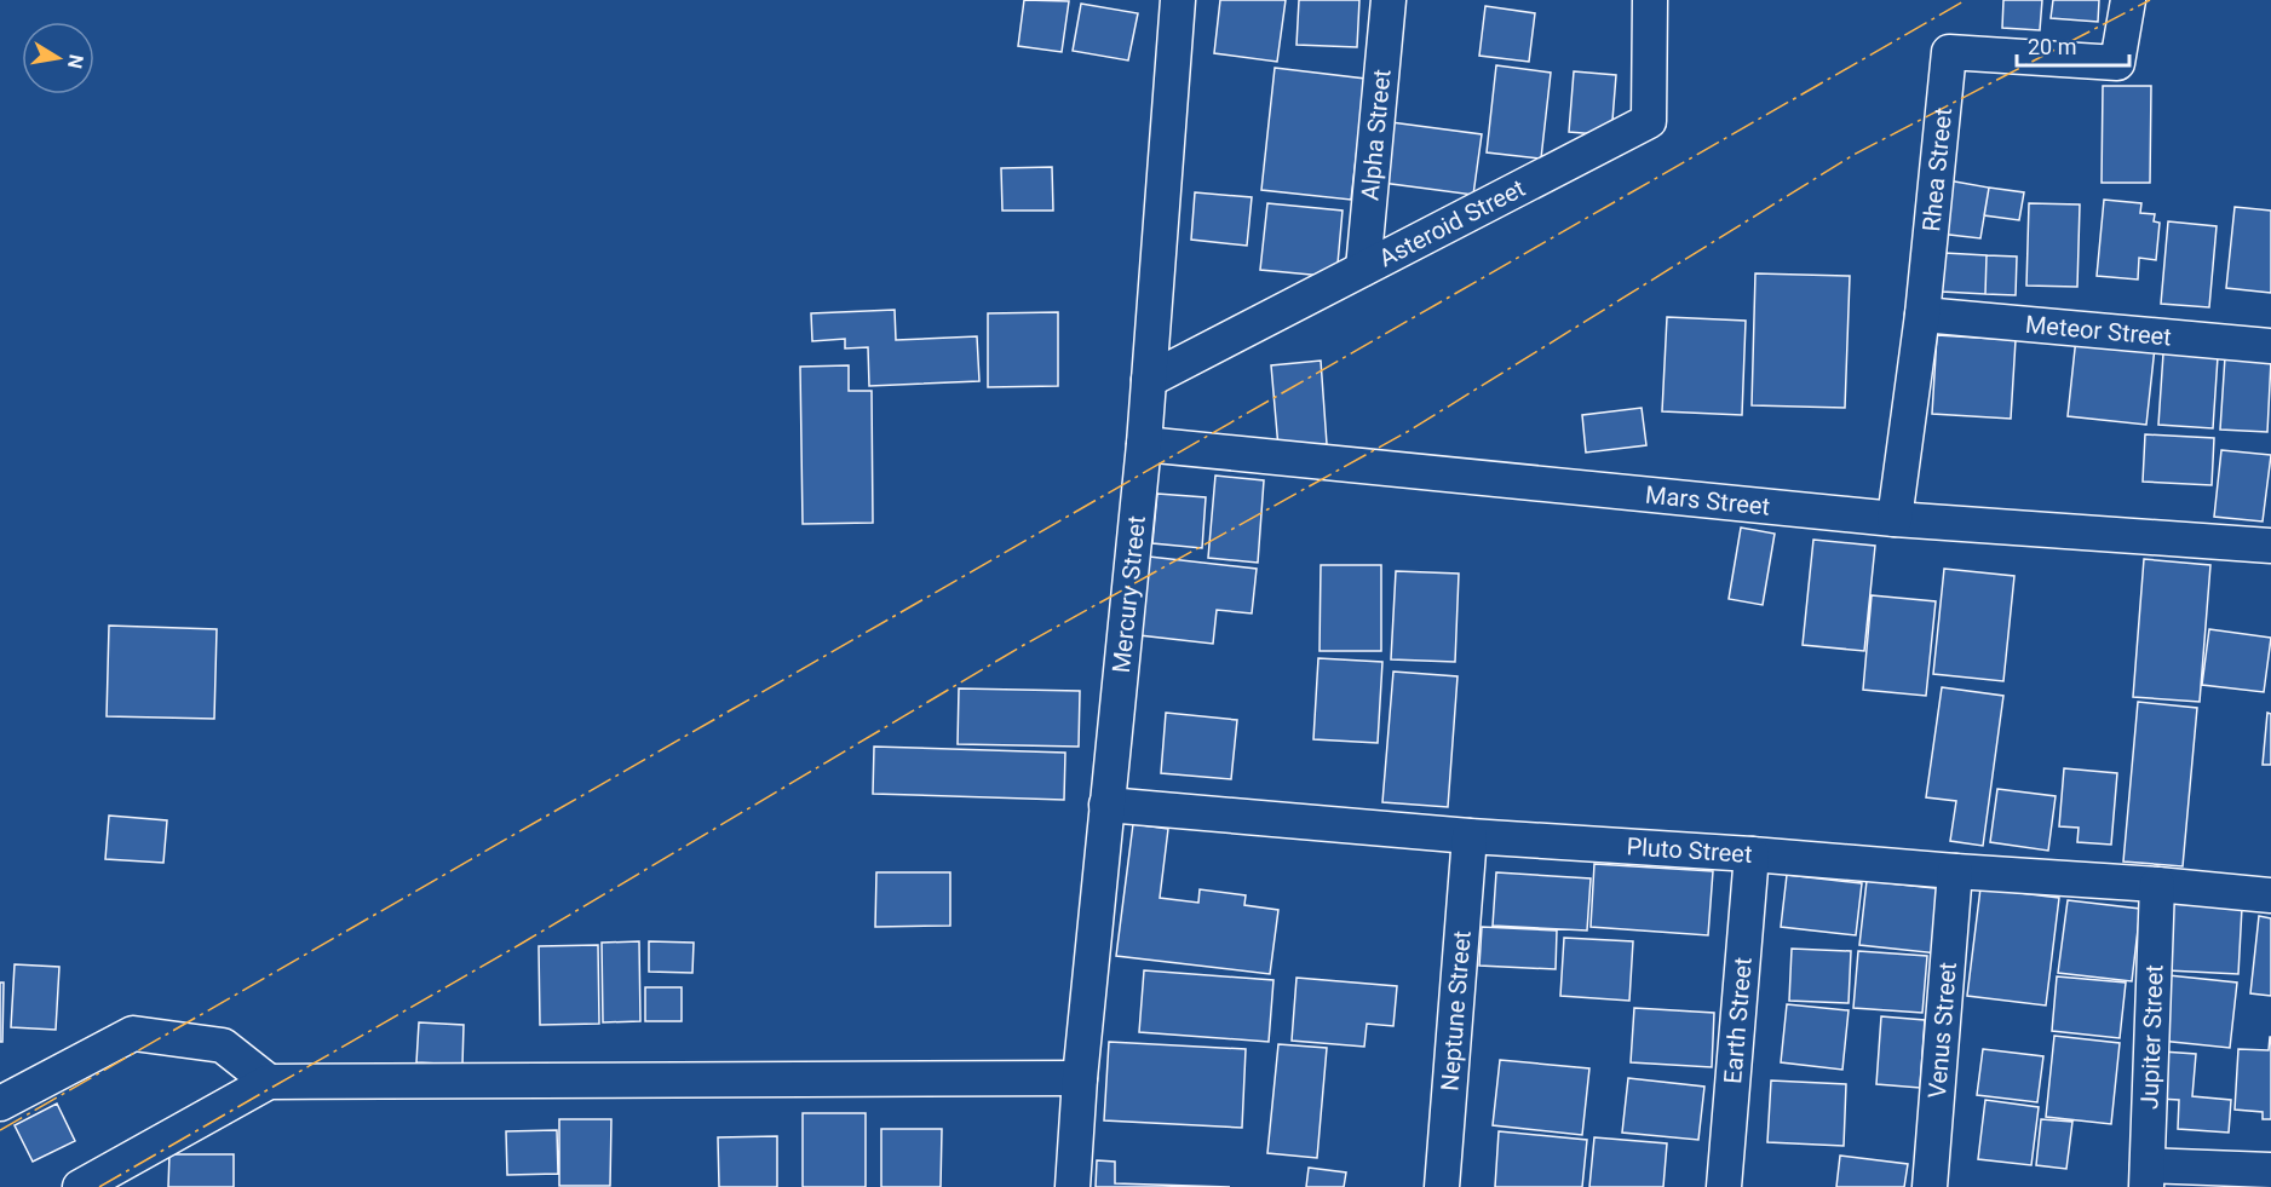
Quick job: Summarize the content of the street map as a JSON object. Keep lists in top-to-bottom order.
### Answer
{
  "streets": {
    "street": [
      "Alpha Street",
      "Rhea Street",
      "Asteroid Street",
      "Meteor Street",
      "Mars Street",
      "Mercury Street",
      "Pluto Street",
      "Neptune Street",
      "Earth Street",
      "Venus Street",
      "Jupiter Street"
    ]
  },
  "crossings": [
    ["Alpha Street", "Asteroid Street"],
    ["Rhea Street", "Meteor Street"],
    ["Rhea Street", "Mars Street"],
    ["Asteroid Street", "Mercury Street"],
    ["Mars Street", "Mercury Street"],
    ["Mercury Street", "Pluto Street"],
    ["Pluto Street", "Neptune Street"],
    ["Pluto Street", "Earth Street"],
    ["Pluto Street", "Venus Street"],
    ["Pluto Street", "Jupiter Street"]
  ],
  "scale_bar": "20 m",
  "north": "right"
}
